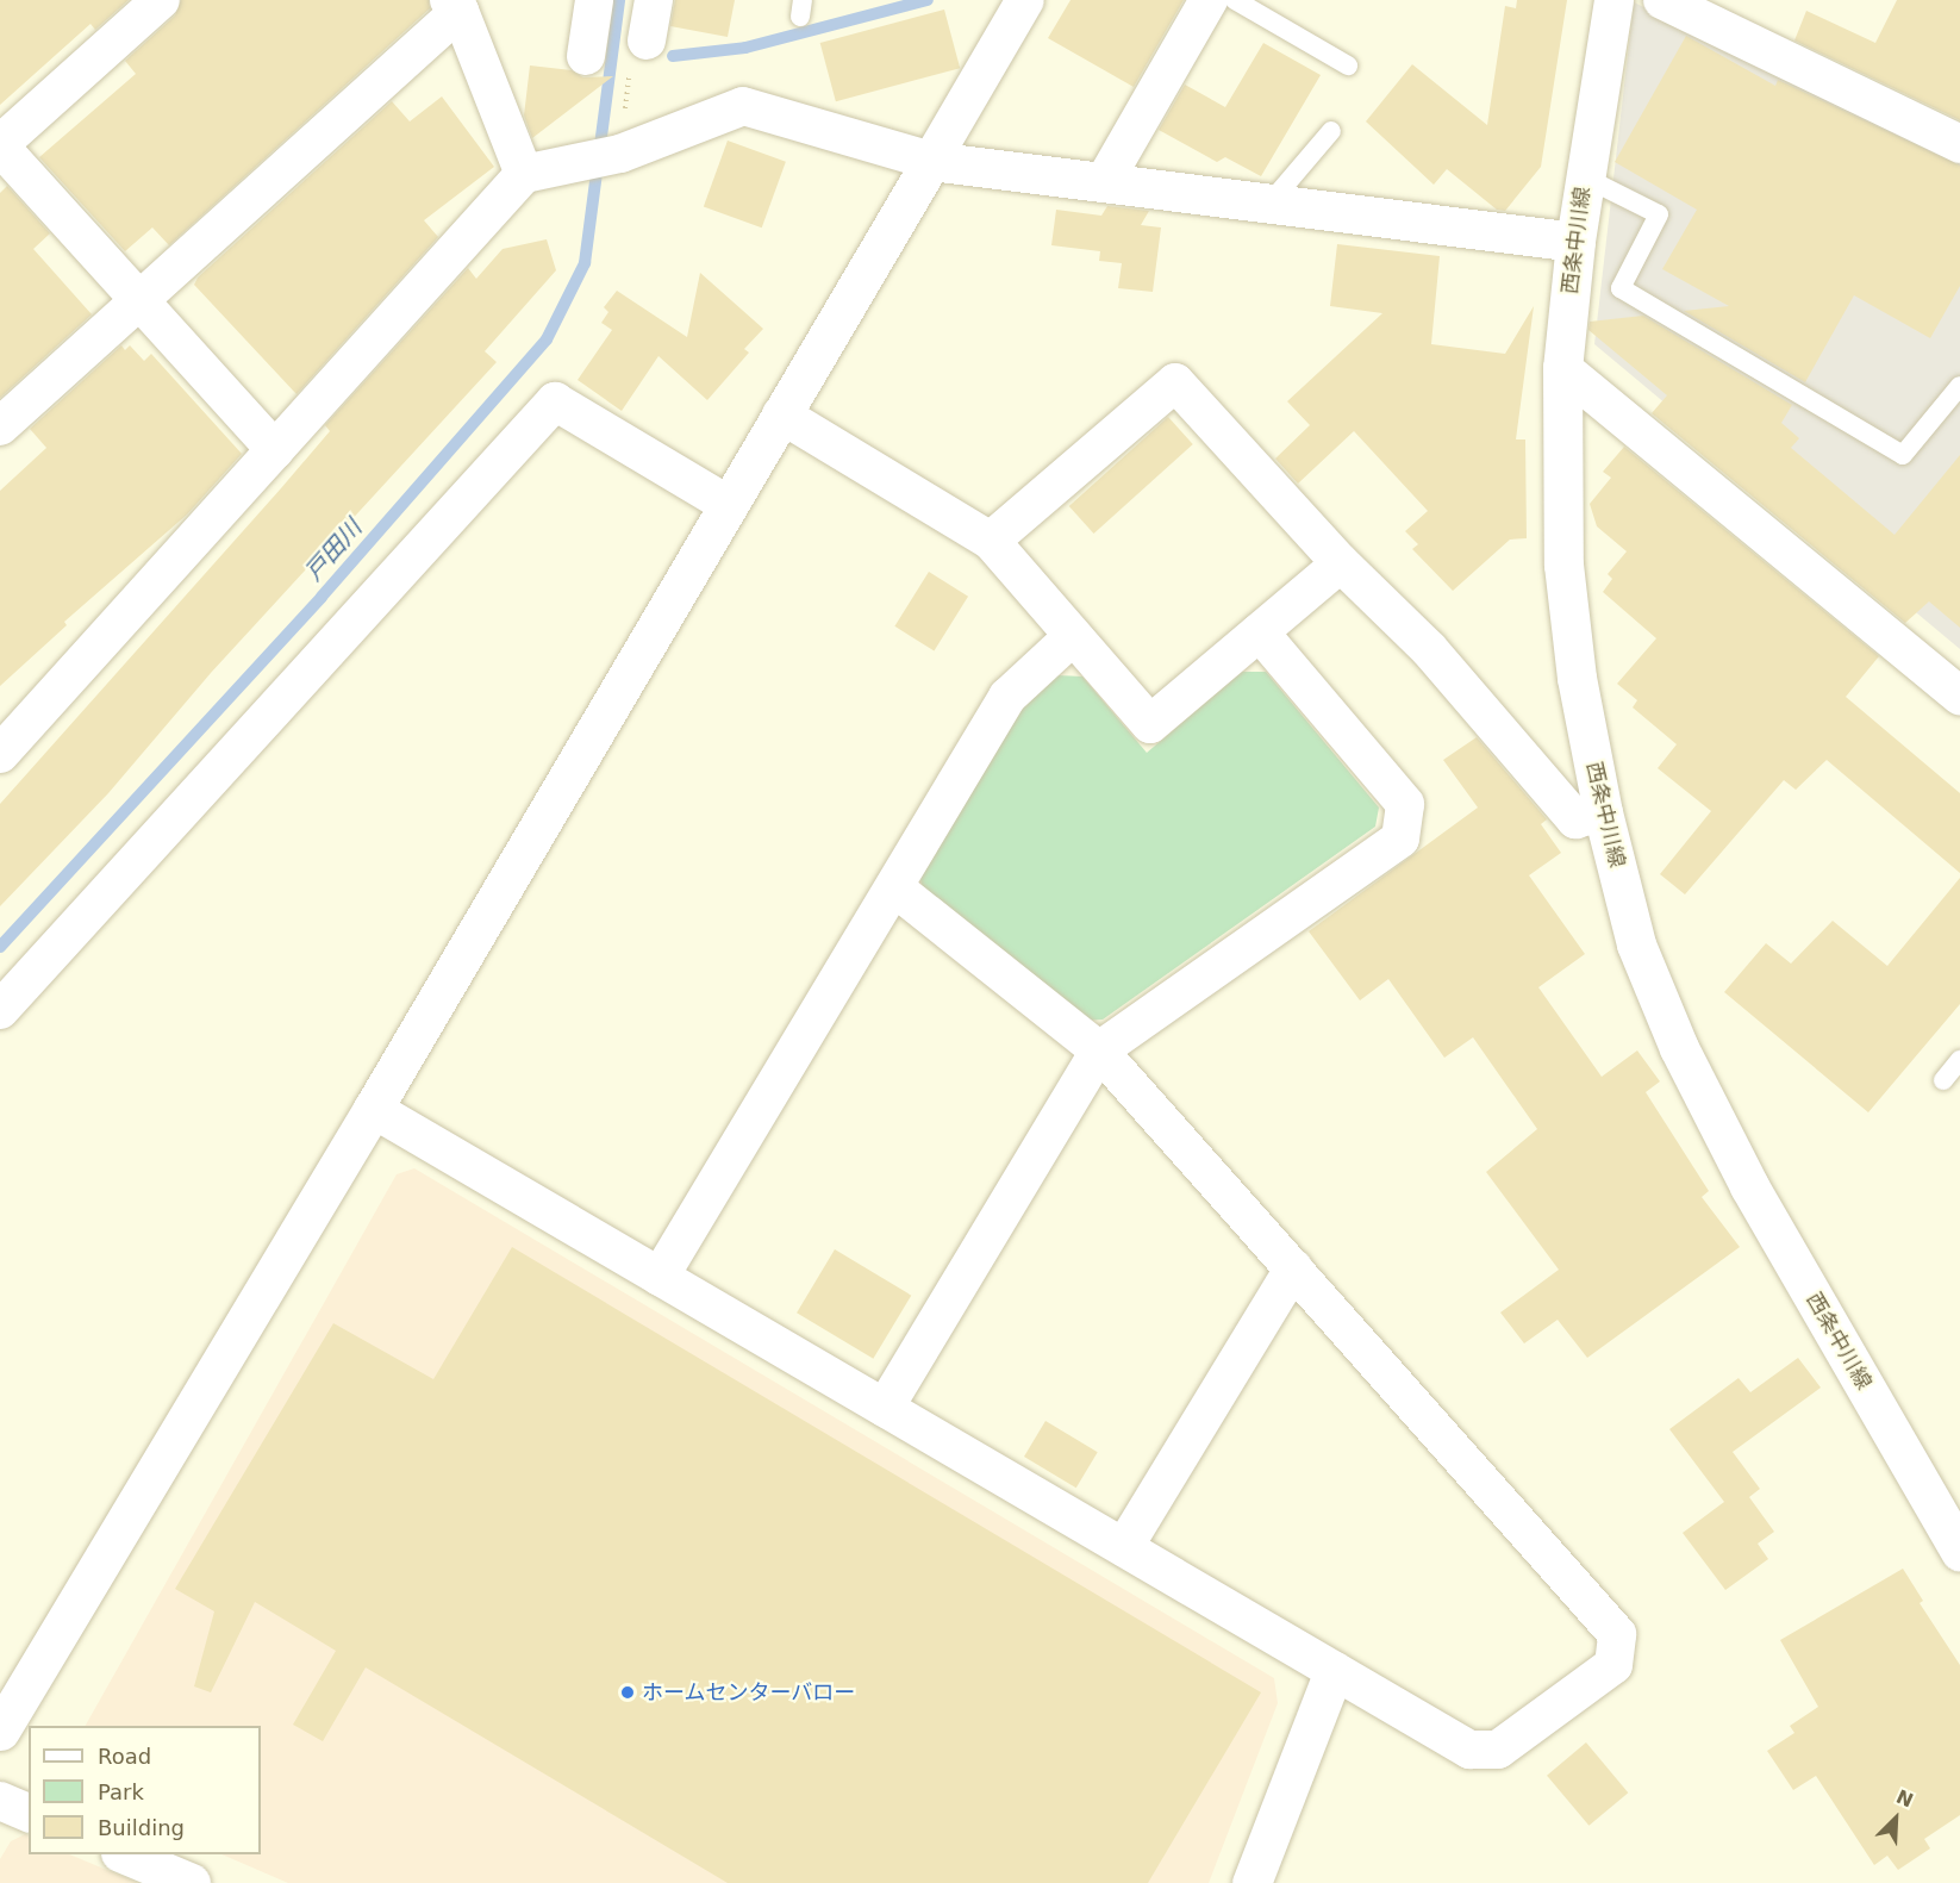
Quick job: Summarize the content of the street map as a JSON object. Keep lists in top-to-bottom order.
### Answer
{
  "streets": {
    "street": ["西条中川線"]
  },
  "water": ["戸田川"],
  "places": ["ホームセンターバロー"],
  "legend": ["Road", "Park", "Building"],
  "north": "top right"
}
